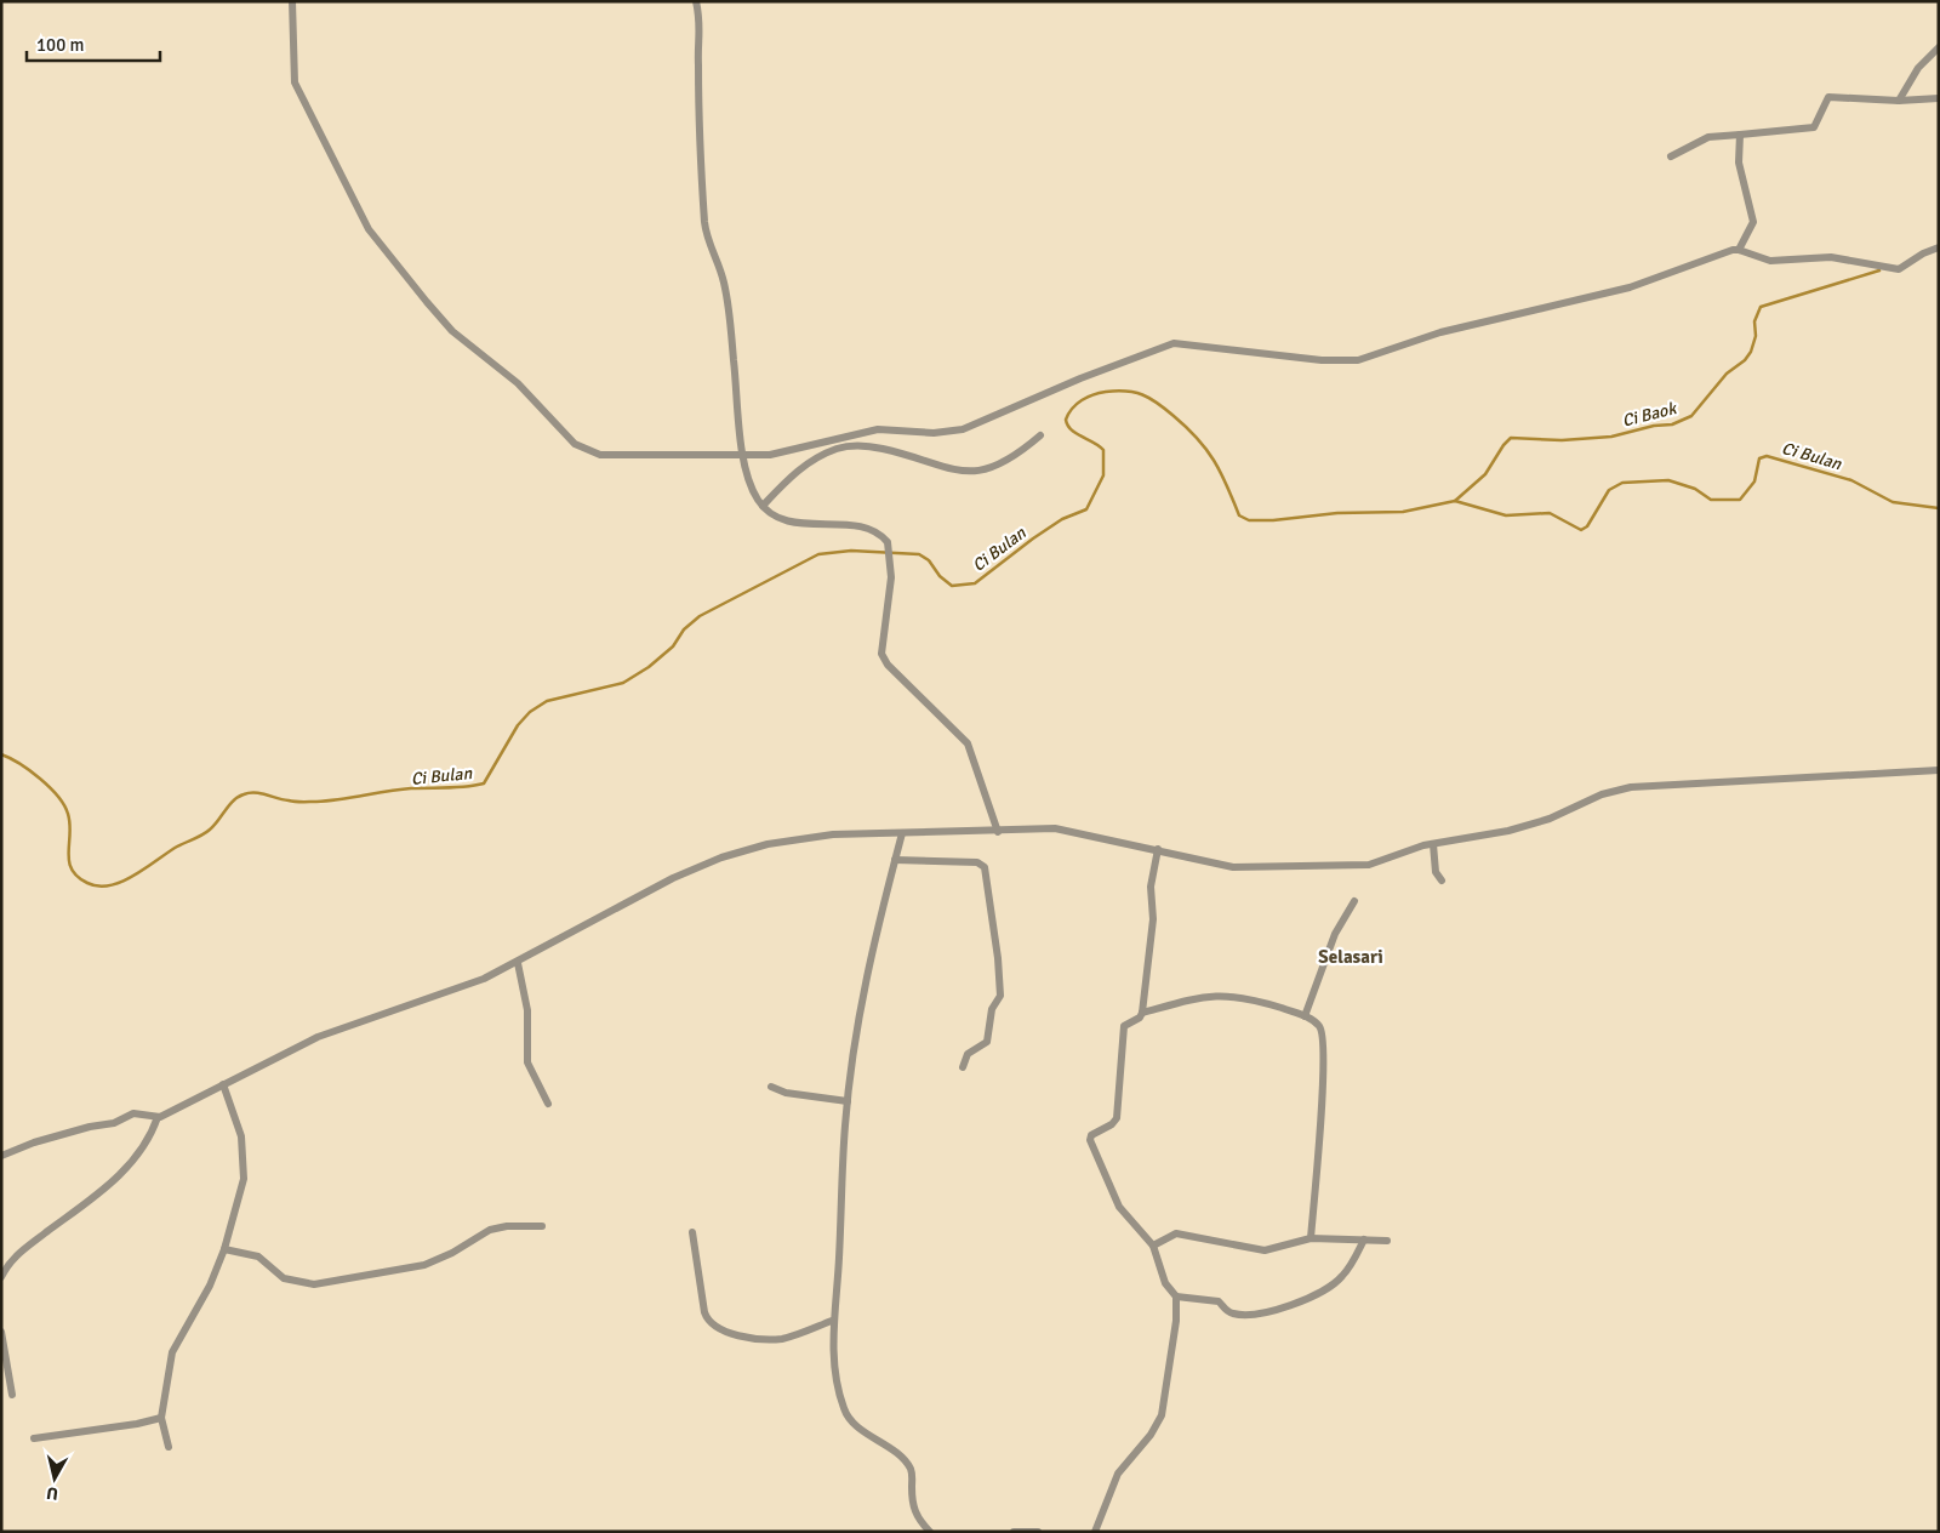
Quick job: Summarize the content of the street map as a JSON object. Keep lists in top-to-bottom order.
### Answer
{
  "districts": ["Selasari"],
  "water": ["Ci Baok", "Ci Bulan"],
  "scale_bar": "100 m",
  "north": "bottom"
}
